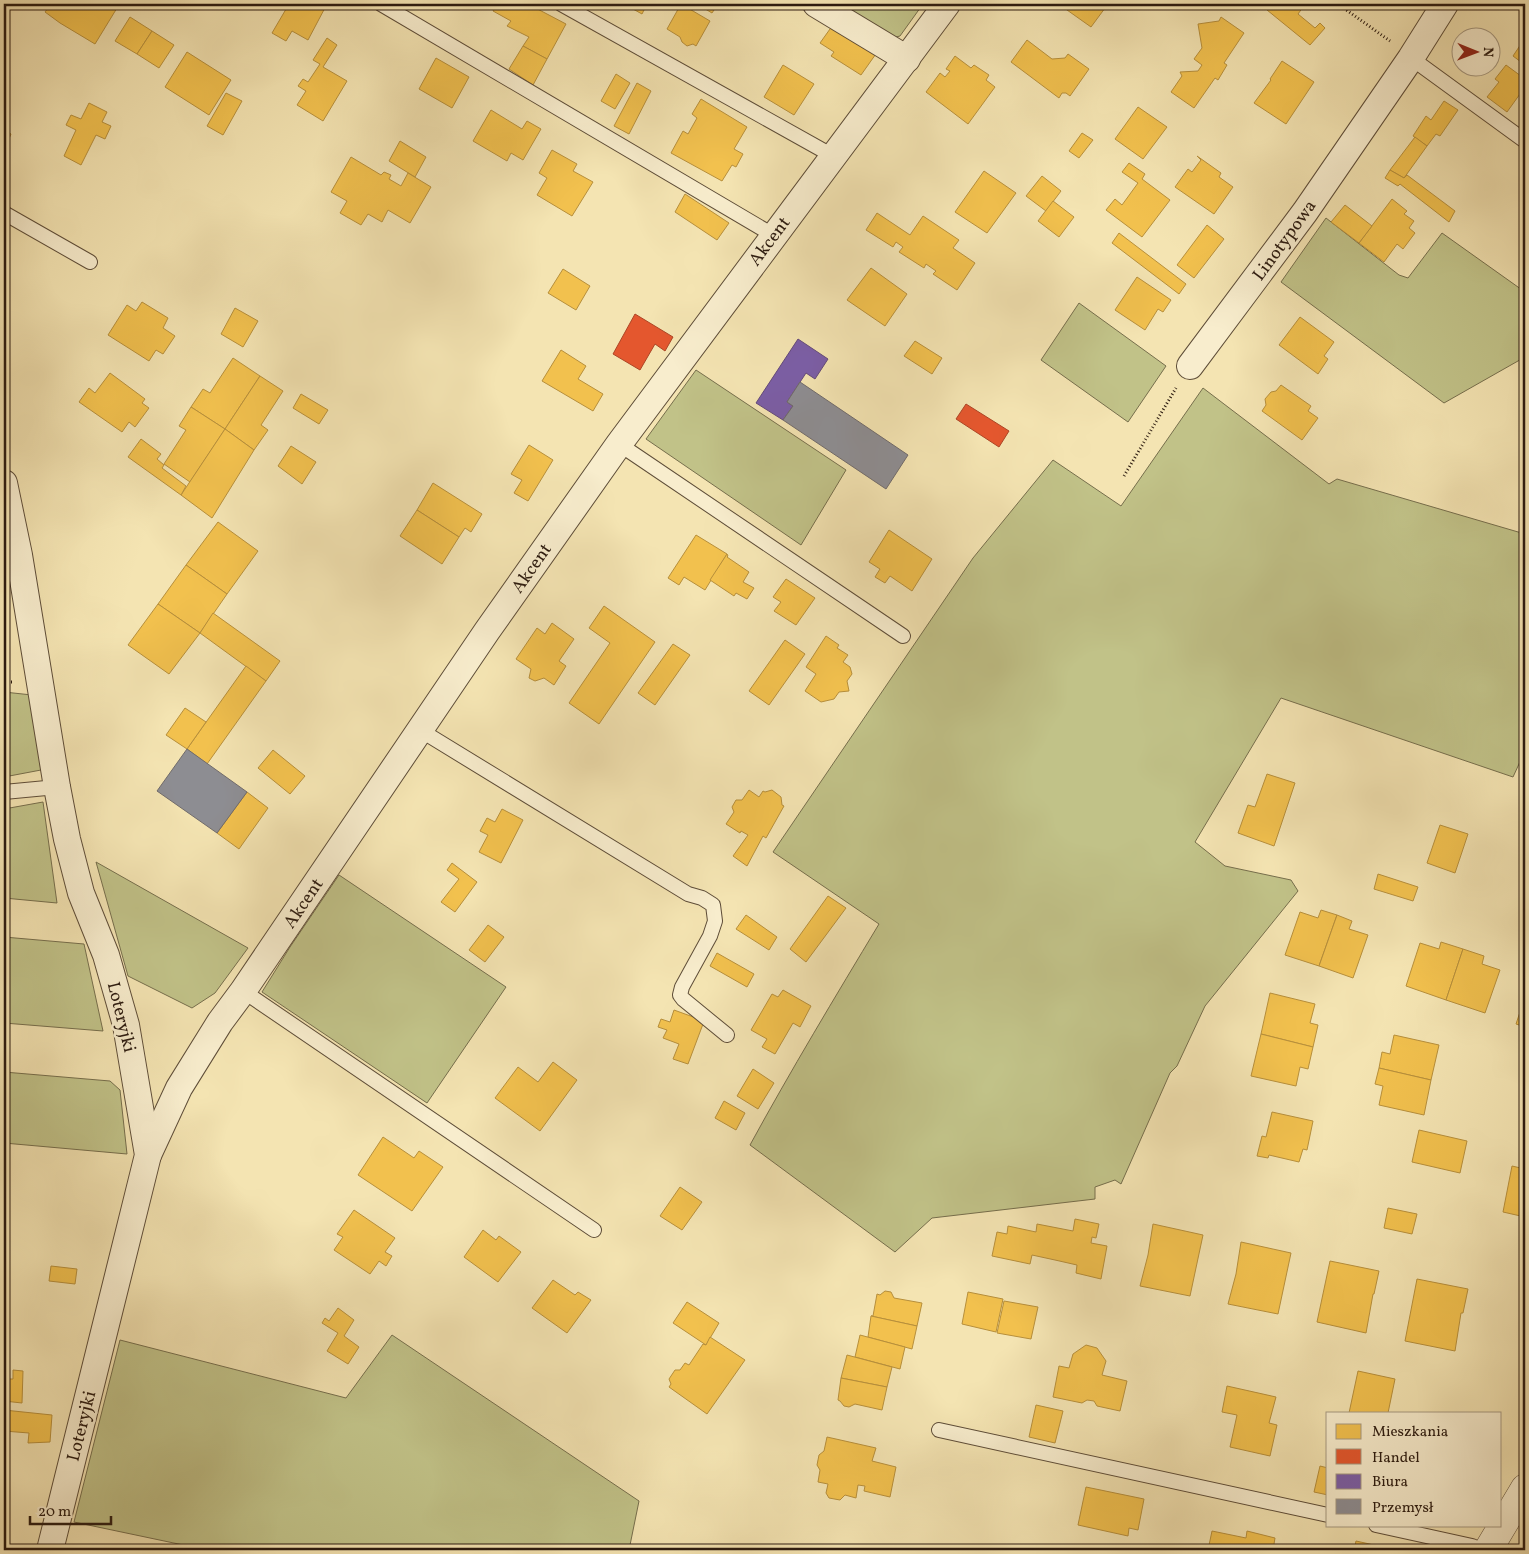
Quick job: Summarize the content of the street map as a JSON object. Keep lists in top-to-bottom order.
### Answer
{
  "streets": {
    "street": ["Linotypowa", "Akcent", "Loteryjki"]
  },
  "crossings": [
    ["Akcent", "Loteryjki"]
  ],
  "legend": [
    "Mieszkania",
    "Handel",
    "Biura",
    "Przemysł"
  ],
  "scale_bar": "20 m",
  "north": "right"
}
